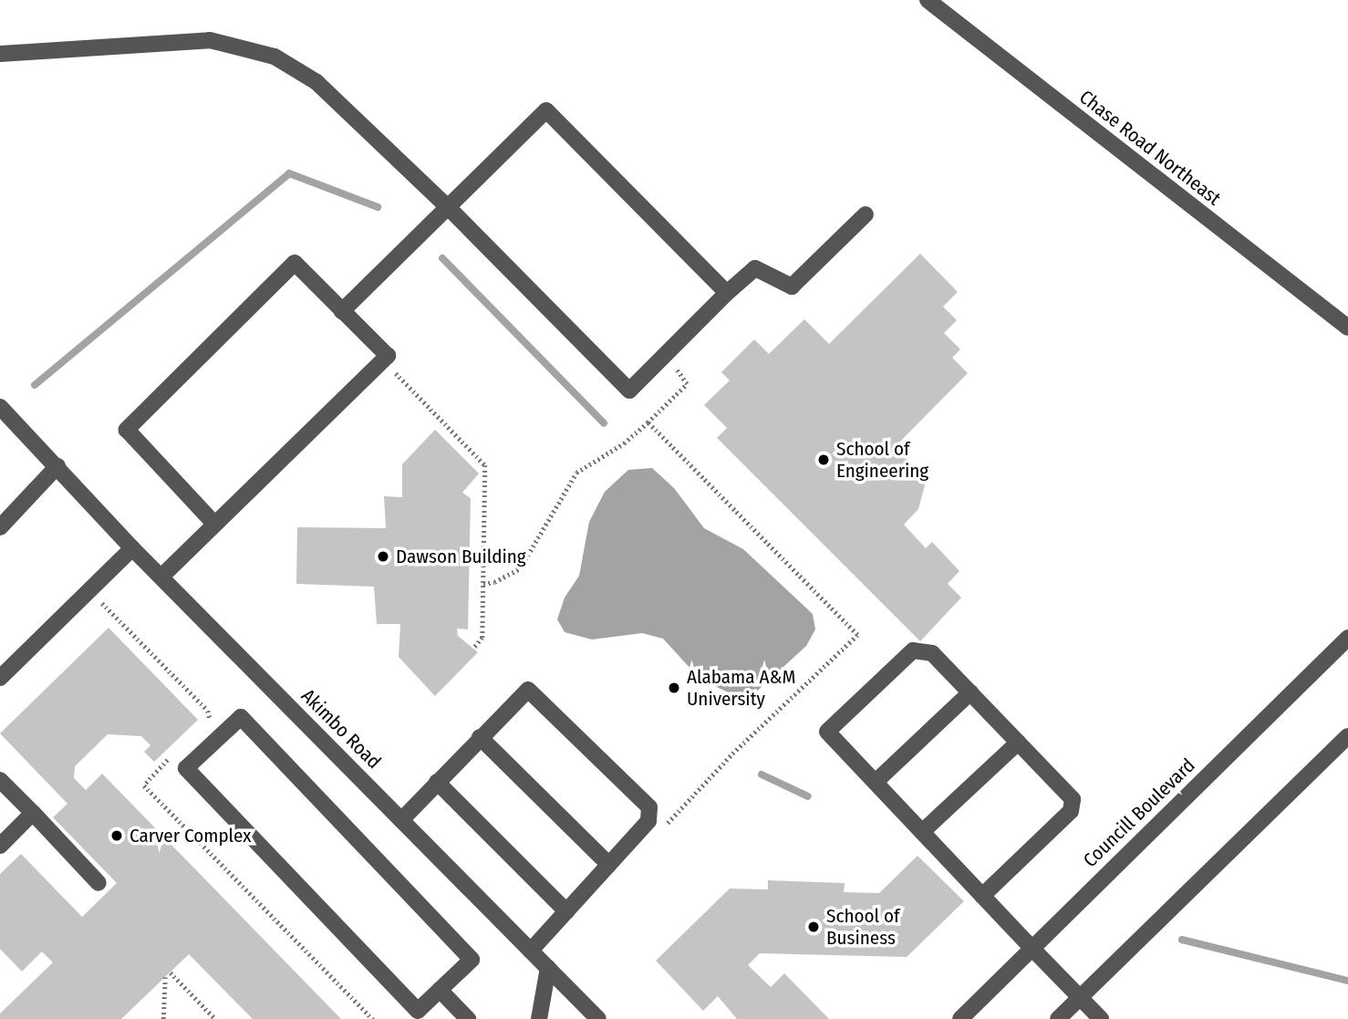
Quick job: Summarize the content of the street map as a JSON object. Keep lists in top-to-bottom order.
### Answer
{
  "streets": {
    "street": ["Chase Road Northeast", "Akimbo Road", "Councill Boulevard"]
  },
  "places": [
    "School of Engineering",
    "Dawson Building",
    "Alabama A&M University",
    "Carver Complex",
    "School of Business"
  ]
}
